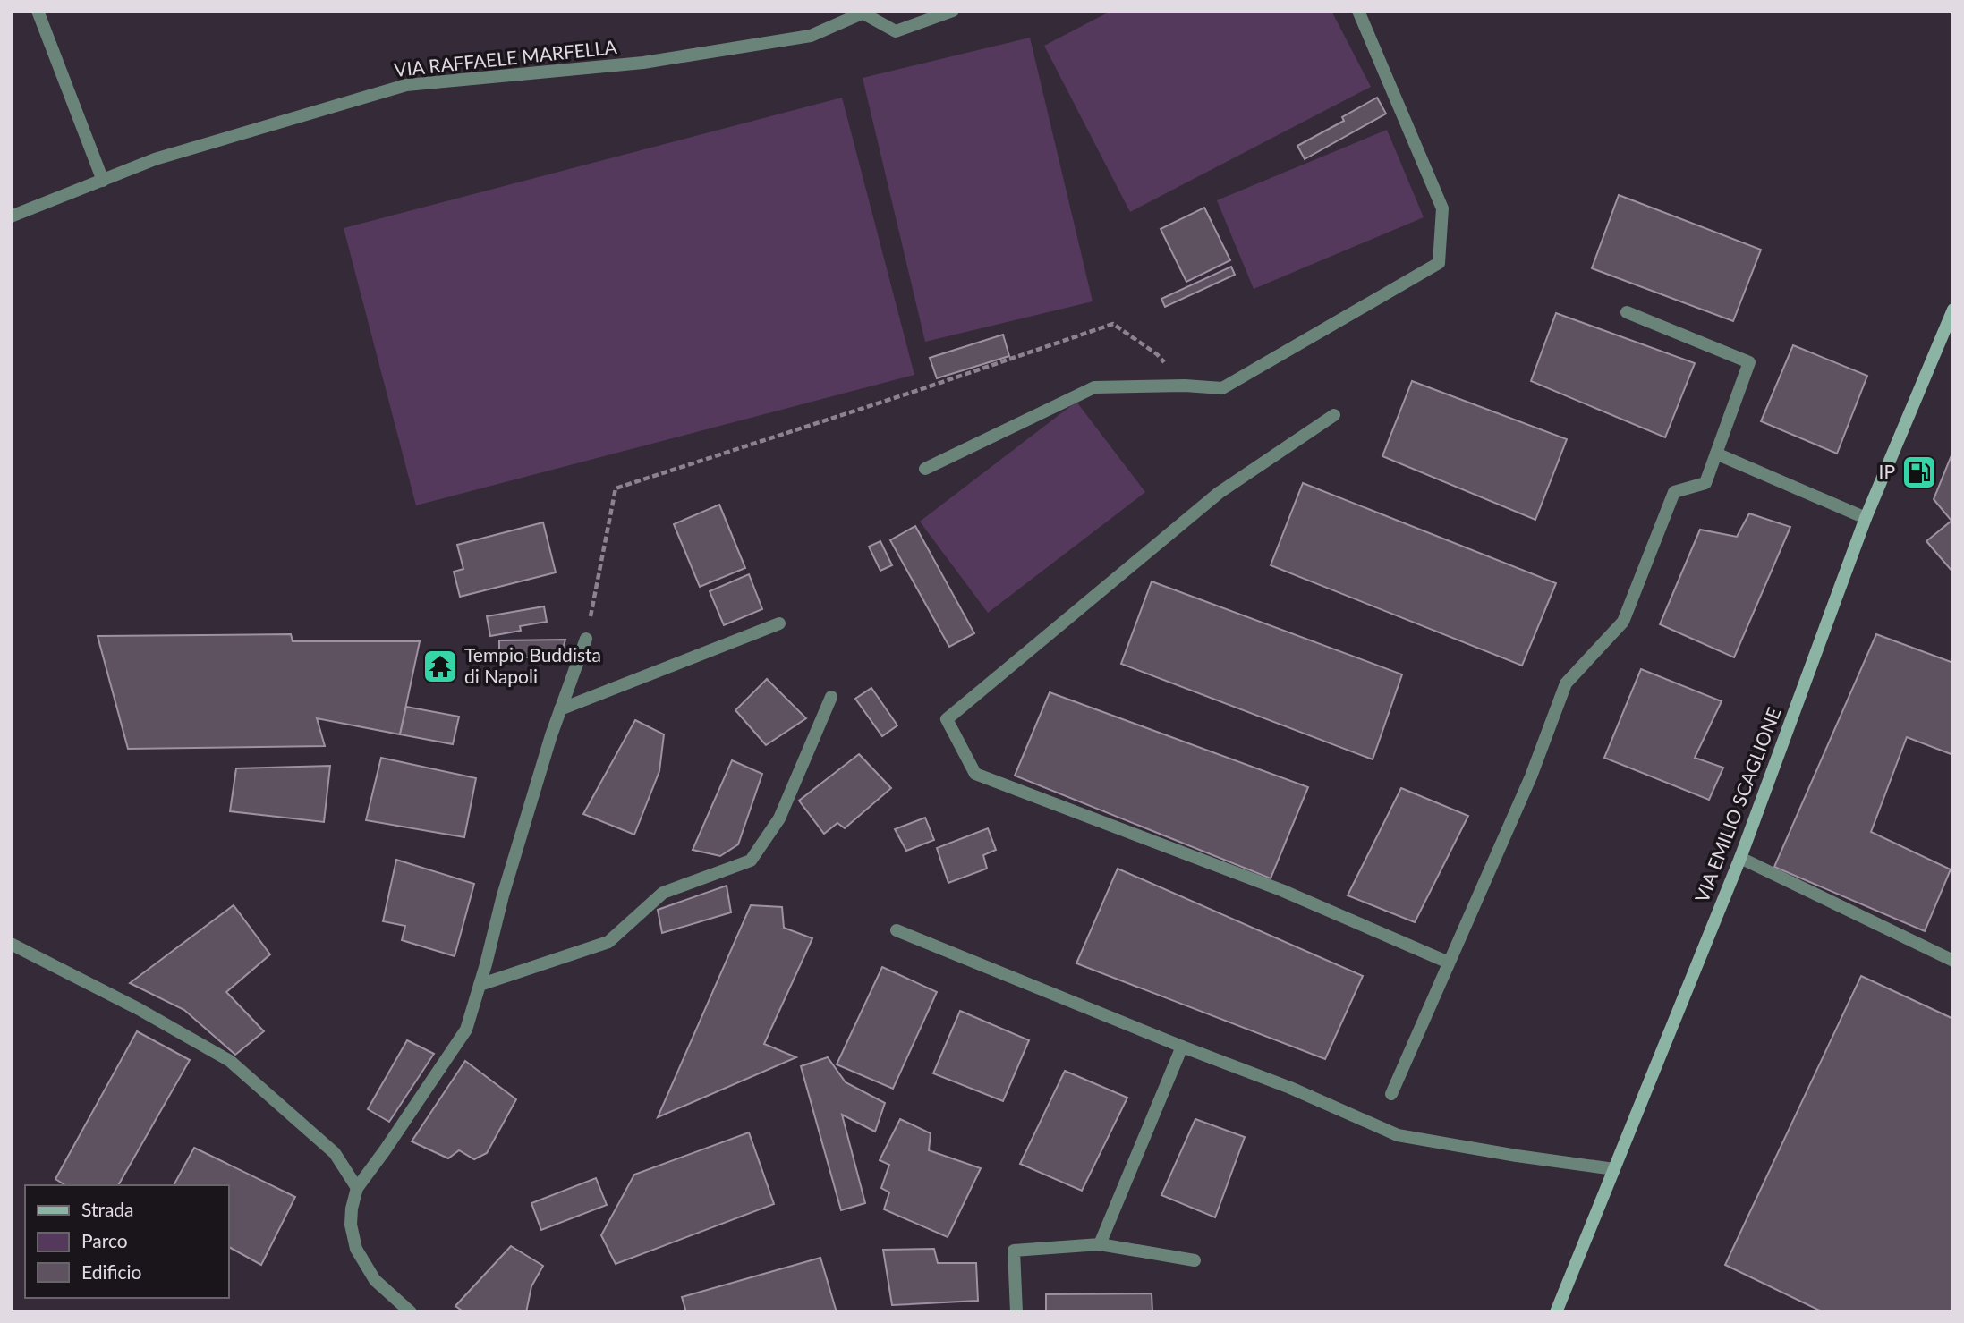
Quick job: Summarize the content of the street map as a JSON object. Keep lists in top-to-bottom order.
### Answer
{
  "streets": {
    "main road": ["VIA EMILIO SCAGLIONE"],
    "street": ["VIA RAFFAELE MARFELLA"]
  },
  "places": {
    "fuel station": ["IP"],
    "temple": ["Tempio Buddista di Napoli"]
  },
  "legend": ["Strada", "Parco", "Edificio"]
}
